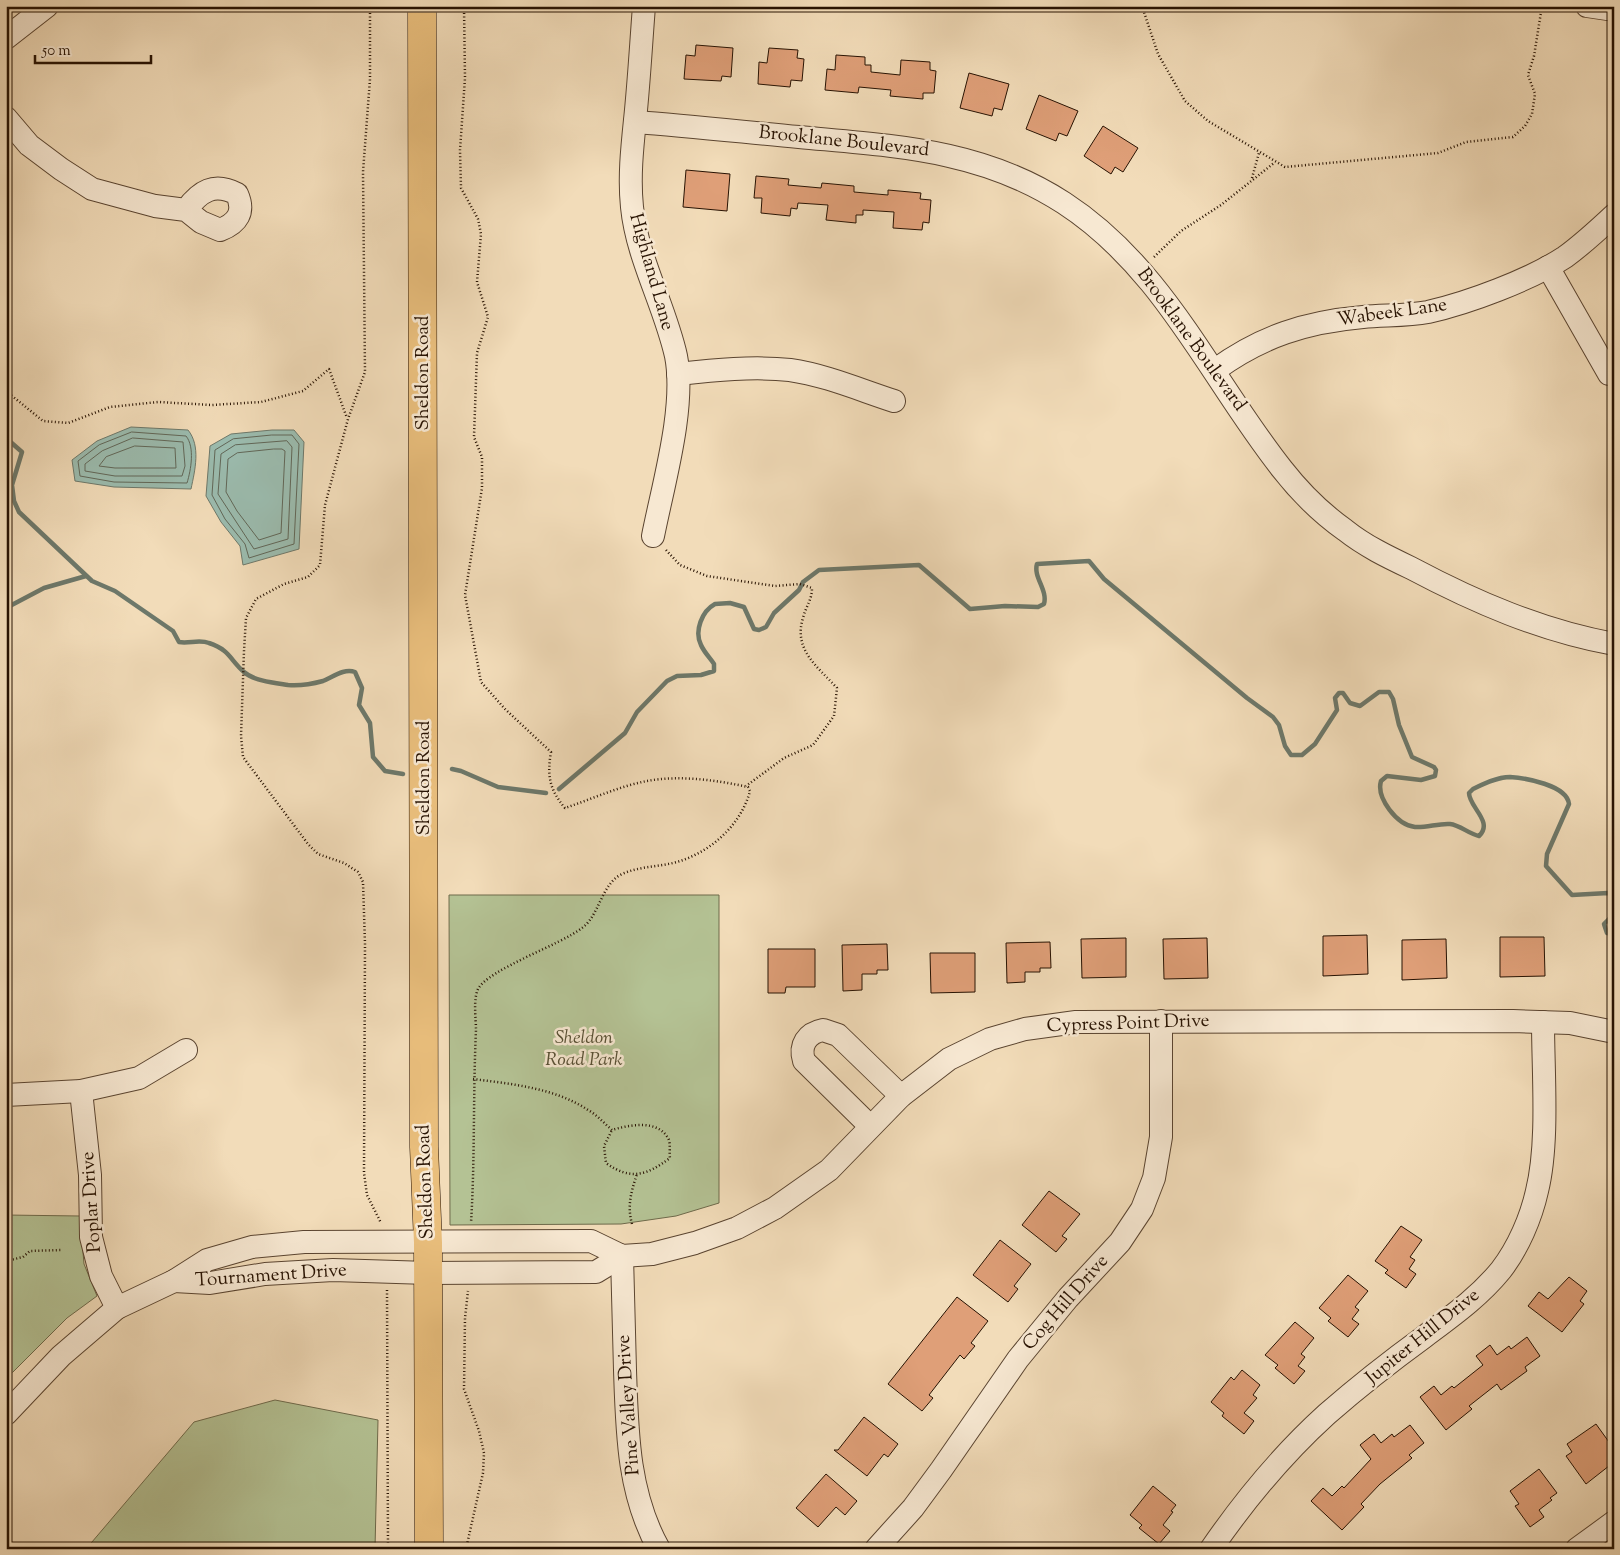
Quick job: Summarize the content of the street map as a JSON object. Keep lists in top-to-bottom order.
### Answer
{
  "streets": {
    "main road": ["Sheldon Road"],
    "street": [
      "Brooklane Boulevard",
      "Highland Lane",
      "Wabeek Lane",
      "Cypress Point Drive",
      "Poplar Drive",
      "Tournament Drive",
      "Cog Hill Drive",
      "Jupiter Hill Drive",
      "Pine Valley Drive"
    ]
  },
  "crossings": [
    ["Brooklane Boulevard", "Highland Lane"],
    ["Brooklane Boulevard", "Wabeek Lane"],
    ["Sheldon Road", "Cypress Point Drive"],
    ["Sheldon Road", "Tournament Drive"],
    ["Cypress Point Drive", "Tournament Drive"],
    ["Cypress Point Drive", "Cog Hill Drive"],
    ["Cypress Point Drive", "Jupiter Hill Drive"],
    ["Cypress Point Drive", "Pine Valley Drive"],
    ["Poplar Drive", "Tournament Drive"]
  ],
  "parks": ["Sheldon Road Park"],
  "scale_bar": "50 m"
}
